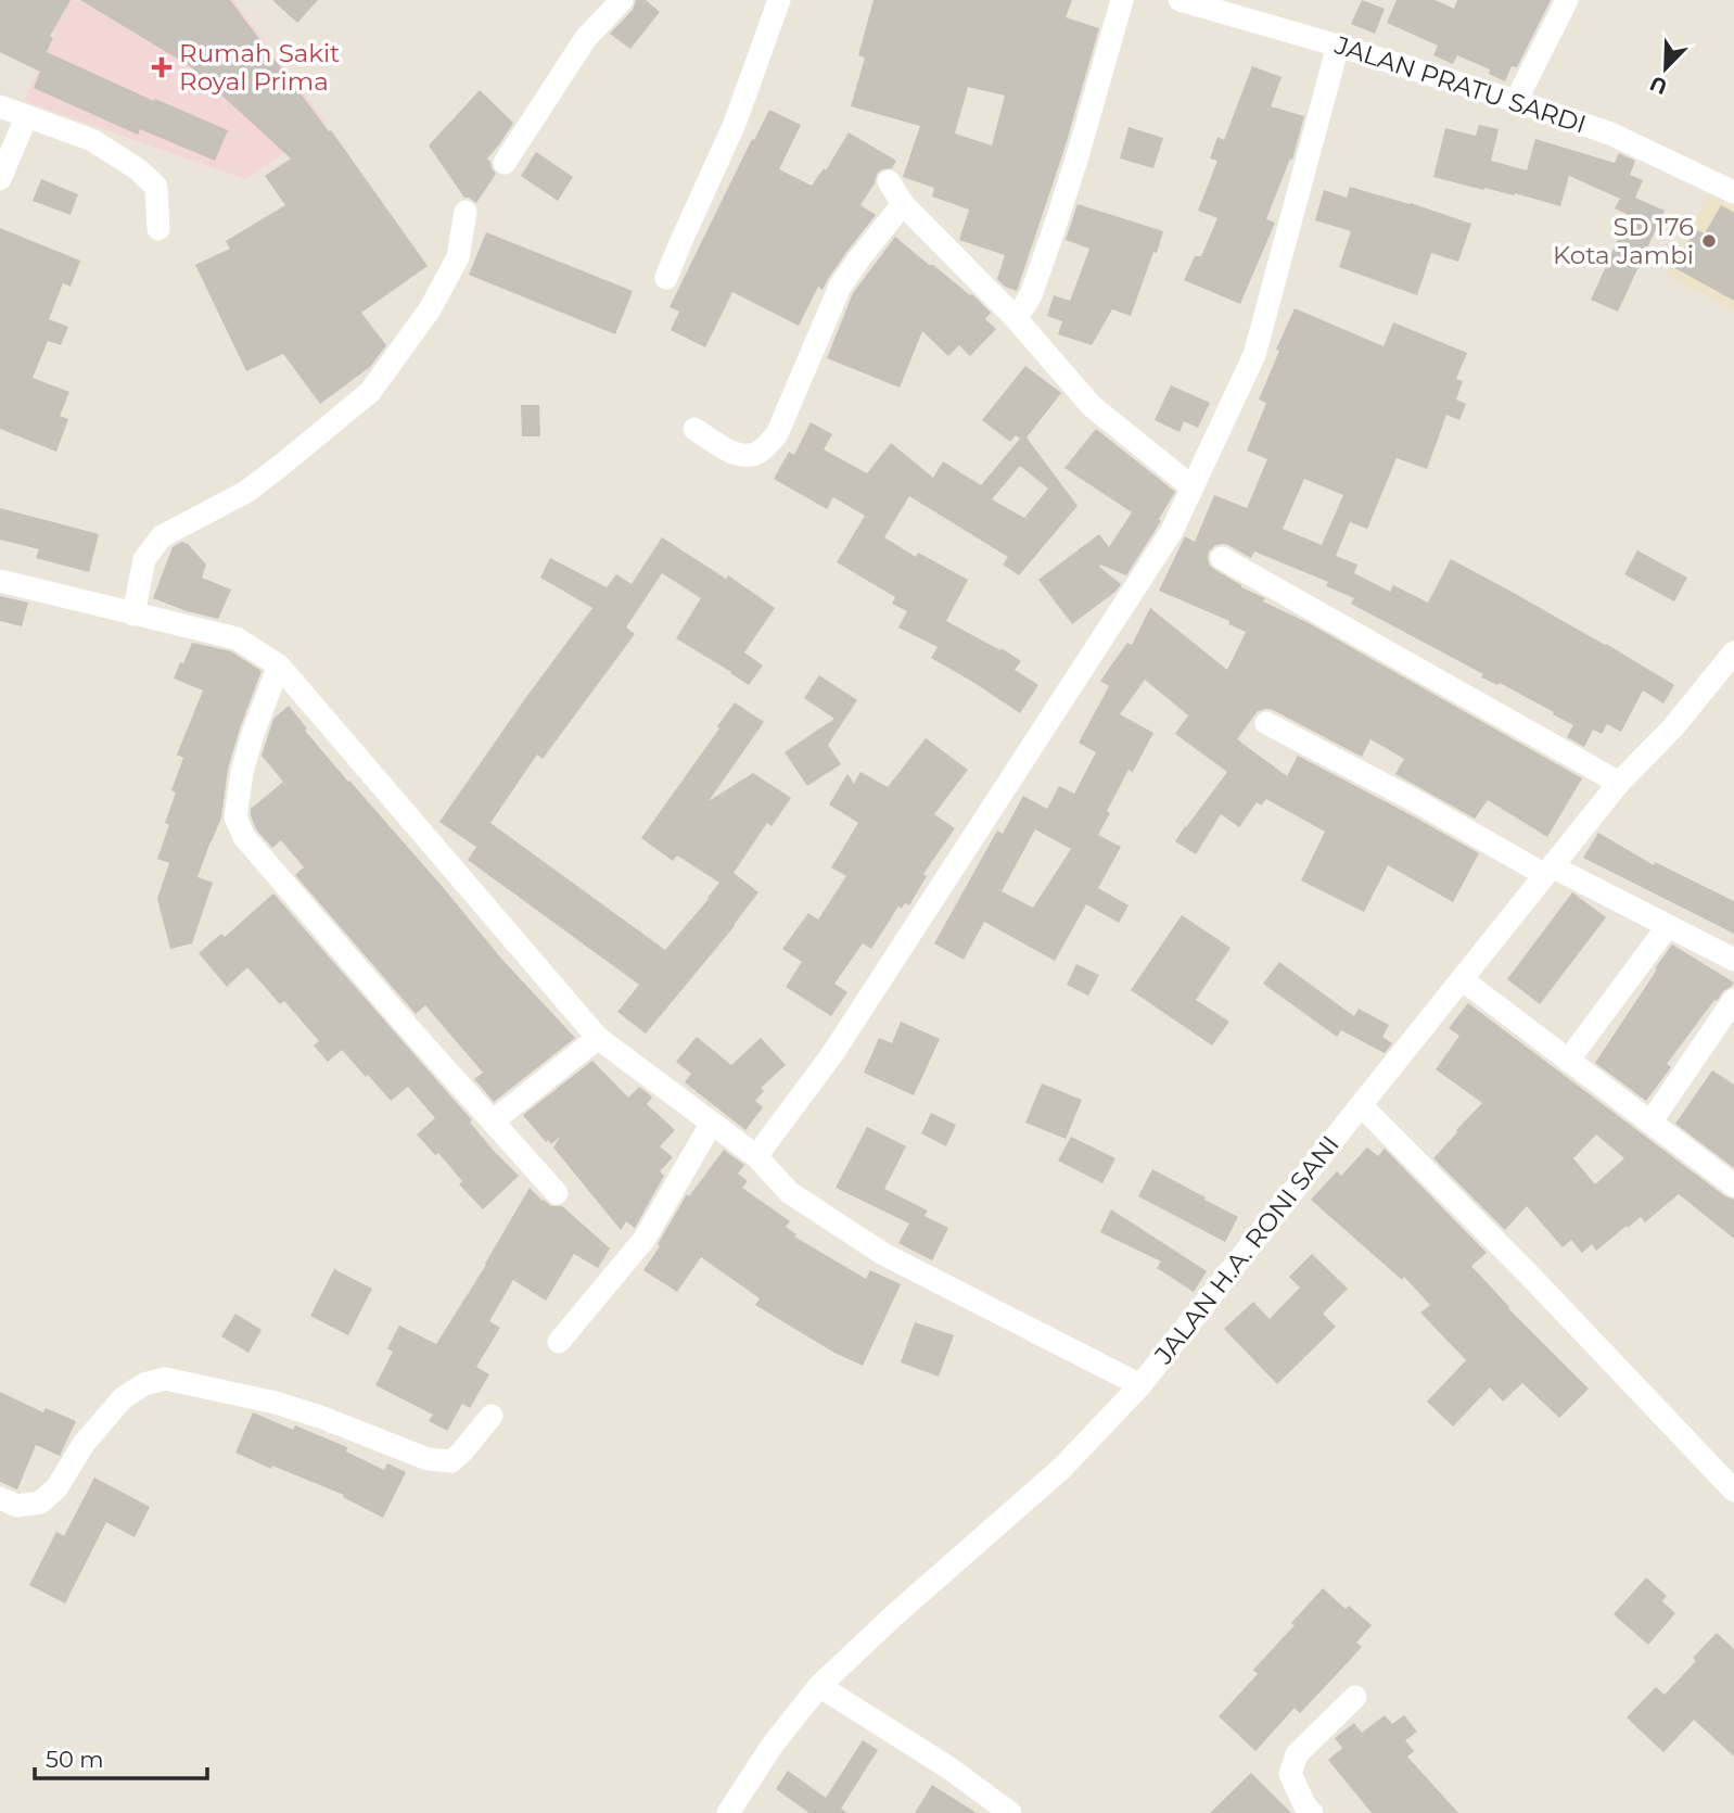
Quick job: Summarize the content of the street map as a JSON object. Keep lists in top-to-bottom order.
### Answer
{
  "streets": {
    "street": ["JALAN PRATU SARDI", "JALAN H.A. RONI SANI"]
  },
  "places": {
    "health": ["Rumah Sakit Royal Prima"],
    "other": ["SD 176 Kota Jambi"]
  },
  "scale_bar": "50 m",
  "north": "bottom left"
}
